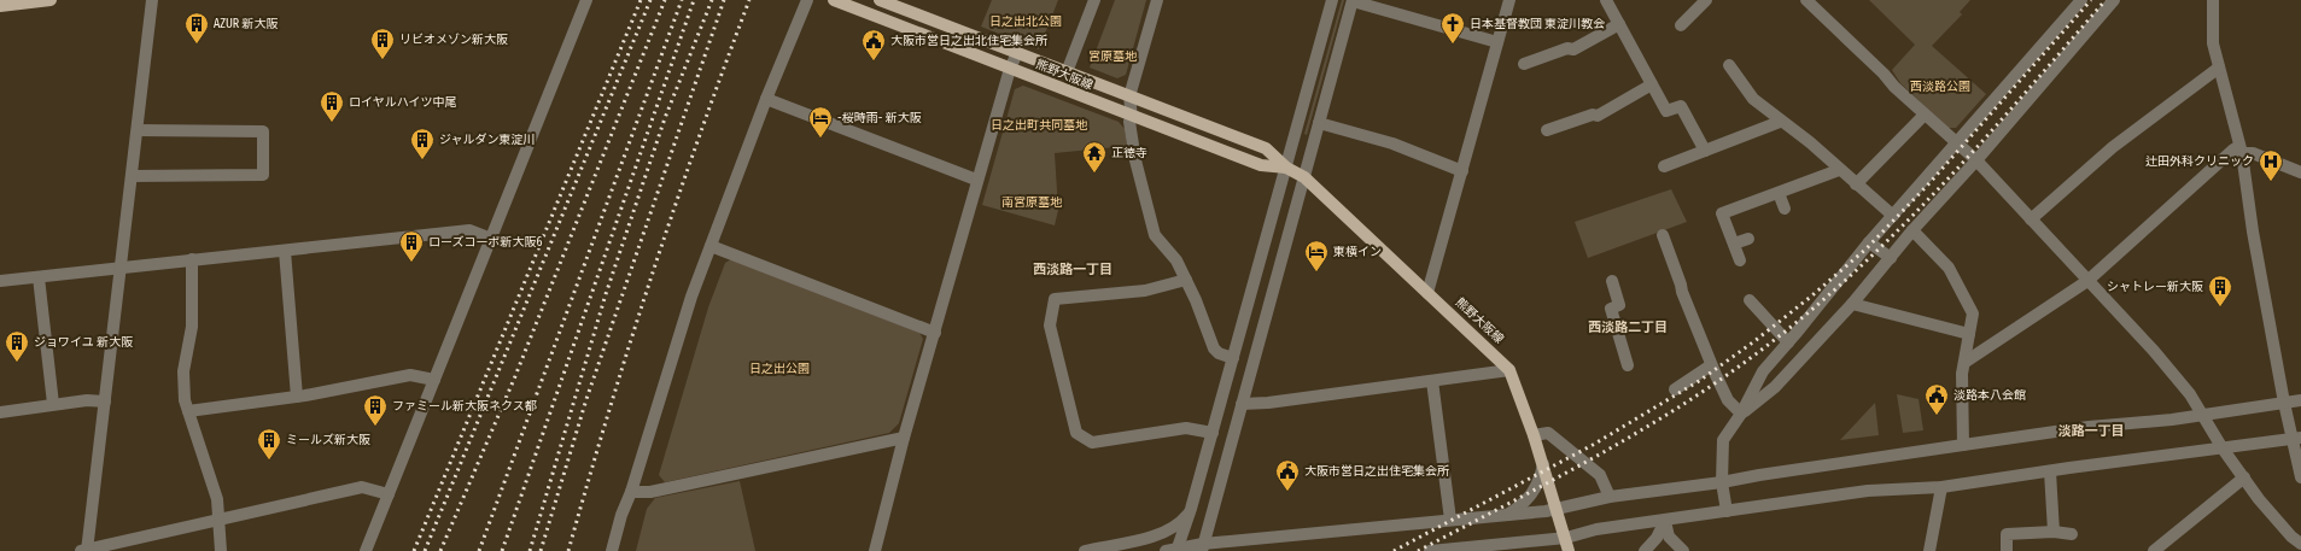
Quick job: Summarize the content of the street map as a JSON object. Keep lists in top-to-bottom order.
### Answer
{
  "streets": {
    "main road": ["熊野大阪線"]
  },
  "districts": ["西淡路一丁目", "西淡路二丁目", "淡路一丁目"],
  "parks": [
    "日之出北公園",
    "宮原墓地",
    "西淡路公園",
    "日之出町共同墓地",
    "南宮原墓地",
    "日之出公園"
  ],
  "places": {
    "building": [
      "AZUR 新大阪",
      "リビオメゾン新大阪",
      "ロイヤルハイツ中尾",
      "ジャルダン東淀川",
      "ローズコーポ新大阪6",
      "シャトレー新大阪",
      "ジョワイユ 新大阪",
      "ファミール新大阪ネクス都",
      "ミールズ新大阪"
    ],
    "church": ["日本基督教団 東淀川教会"],
    "public building": ["大阪市営日之出北住宅集会所", "淡路本八会館", "大阪市営日之出住宅集会所"],
    "hotel": ["-桜時雨- 新大阪", "東横イン"],
    "temple": ["正徳寺"],
    "hospital": ["辻田外科クリニック"]
  }
}
